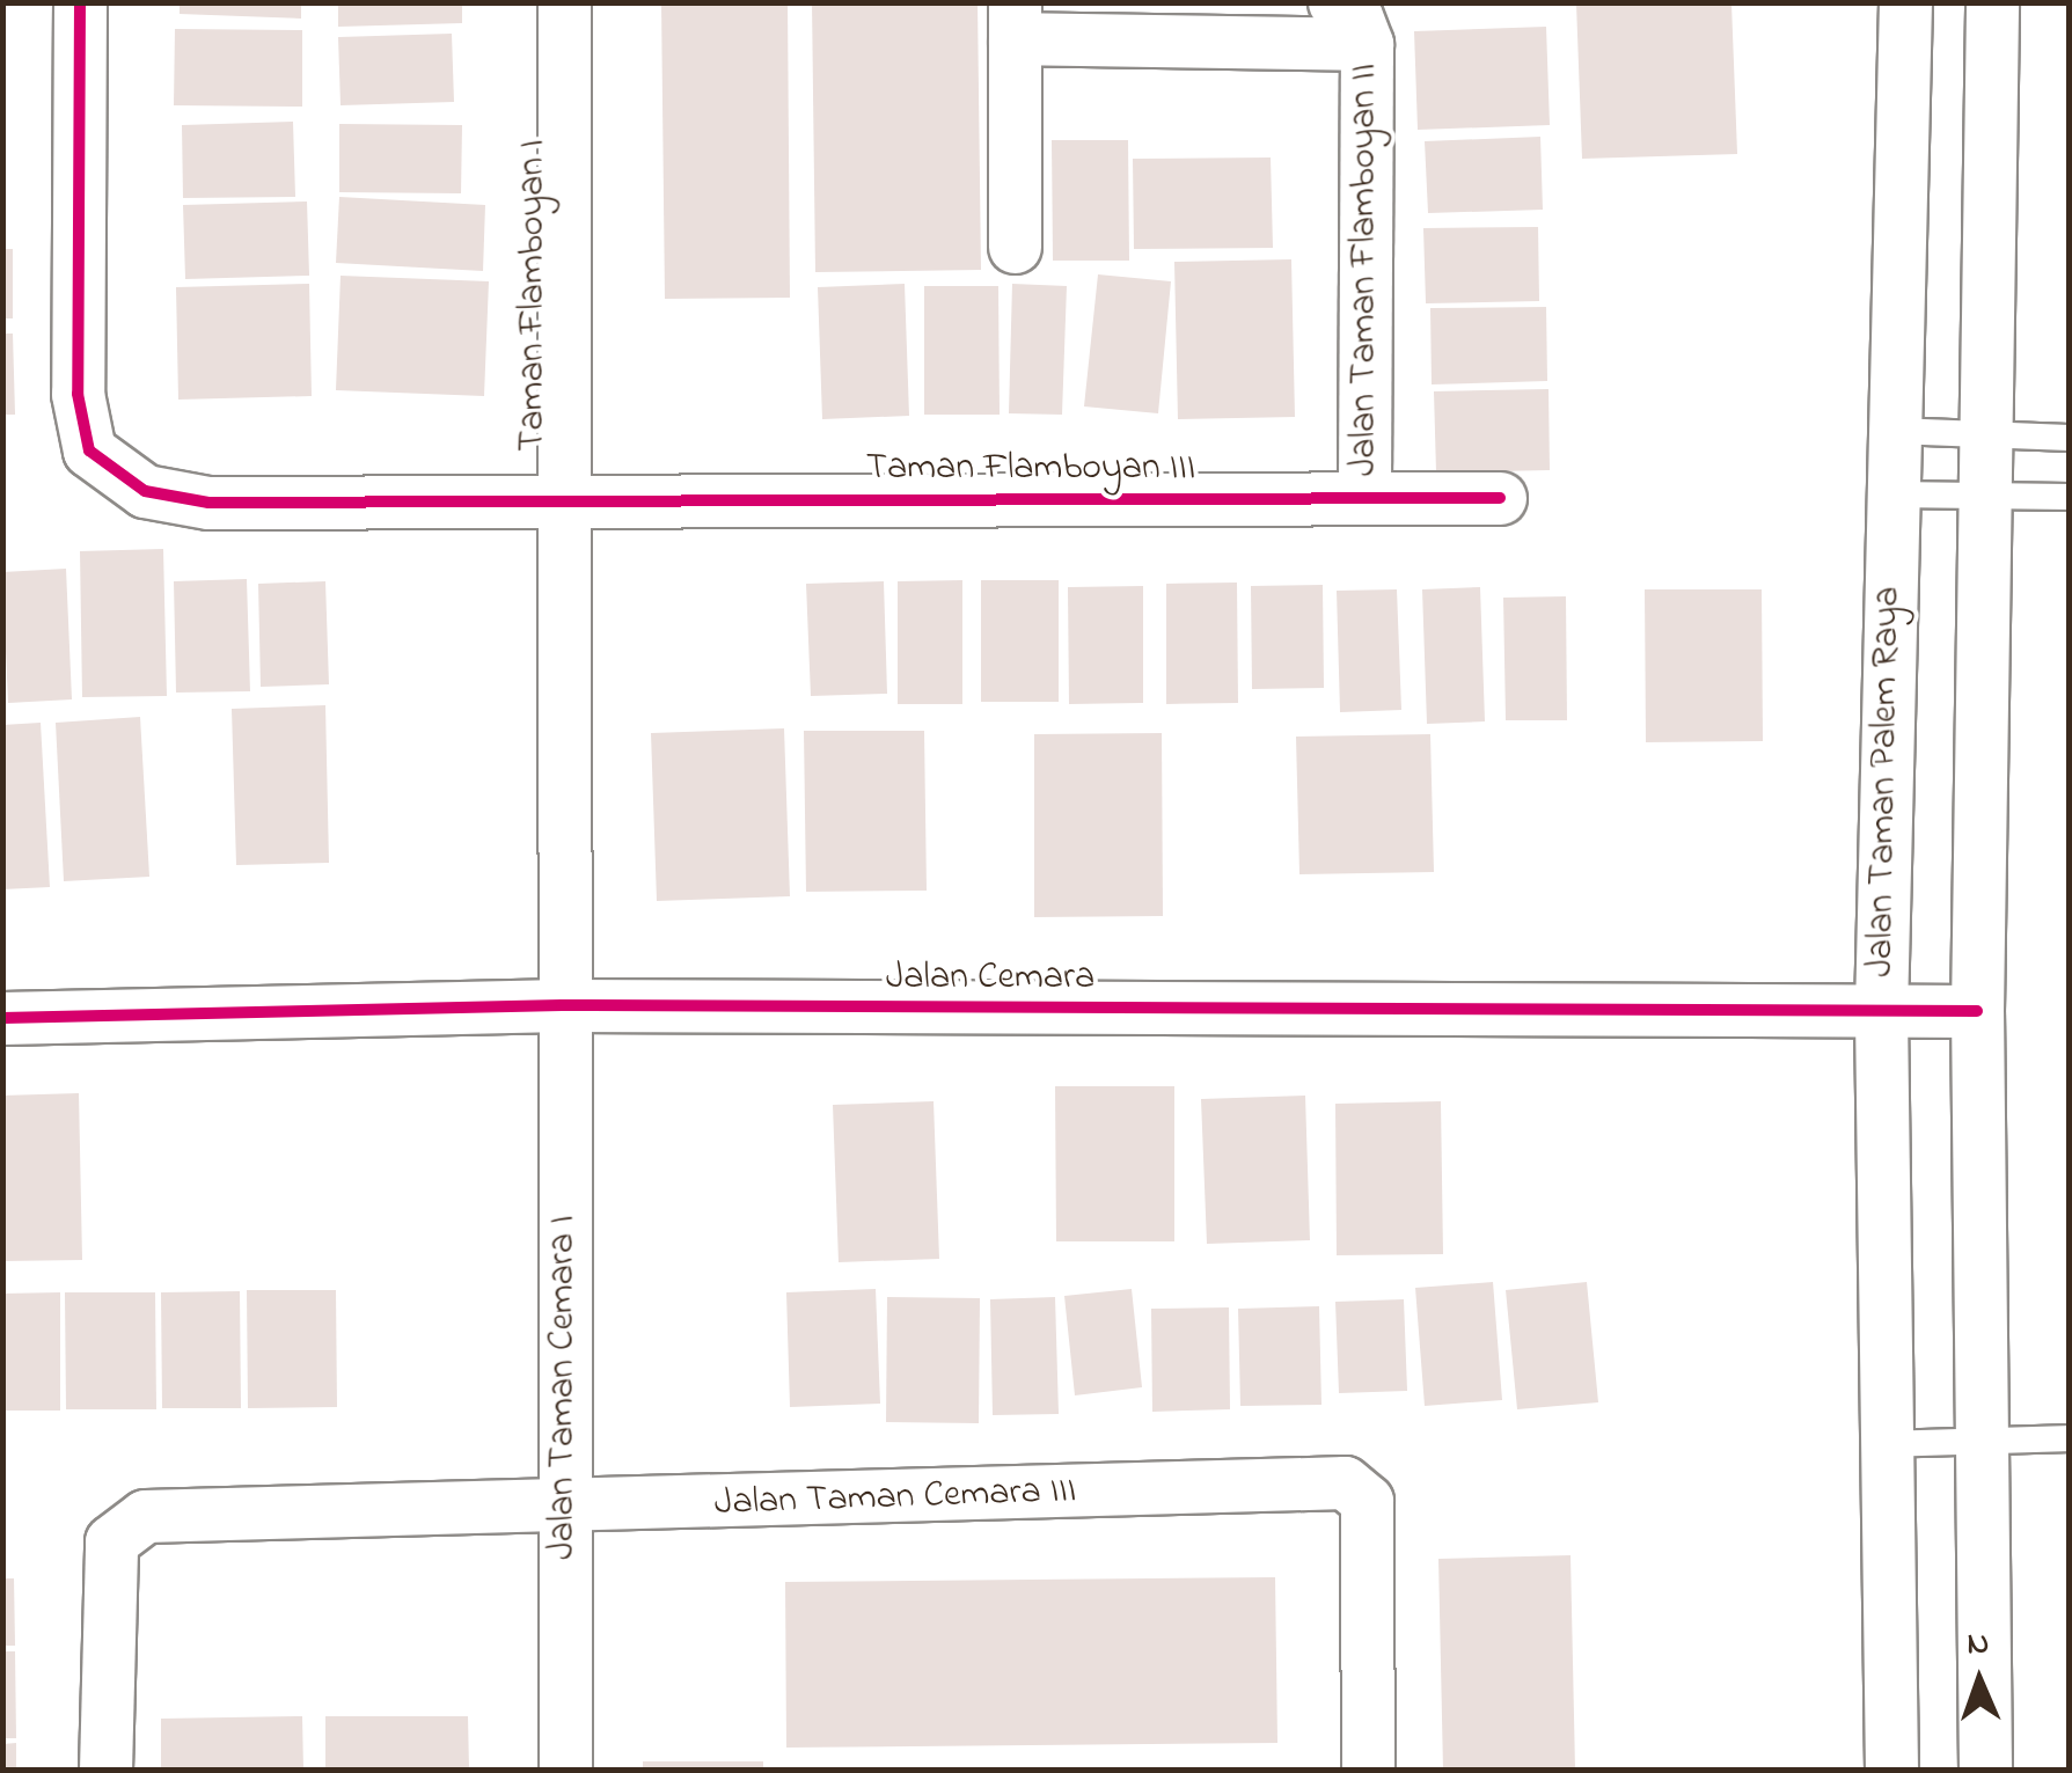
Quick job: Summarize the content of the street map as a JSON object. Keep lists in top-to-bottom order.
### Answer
{
  "streets": {
    "street": [
      "Jalan Taman Flamboyan II",
      "Taman Flamboyan I",
      "Taman Flamboyan III",
      "Jalan Taman Palem Raya",
      "Jalan Cemara",
      "Jalan Taman Cemara I",
      "Jalan Taman Cemara III"
    ]
  },
  "crossings": [
    ["Jalan Taman Flamboyan II", "Taman Flamboyan III"],
    ["Taman Flamboyan I", "Taman Flamboyan III"],
    ["Taman Flamboyan I", "Jalan Cemara"],
    ["Taman Flamboyan I", "Jalan Taman Cemara I"],
    ["Jalan Taman Palem Raya", "Jalan Cemara"],
    ["Jalan Cemara", "Jalan Taman Cemara I"],
    ["Jalan Taman Cemara I", "Jalan Taman Cemara III"]
  ],
  "north": "top"
}
